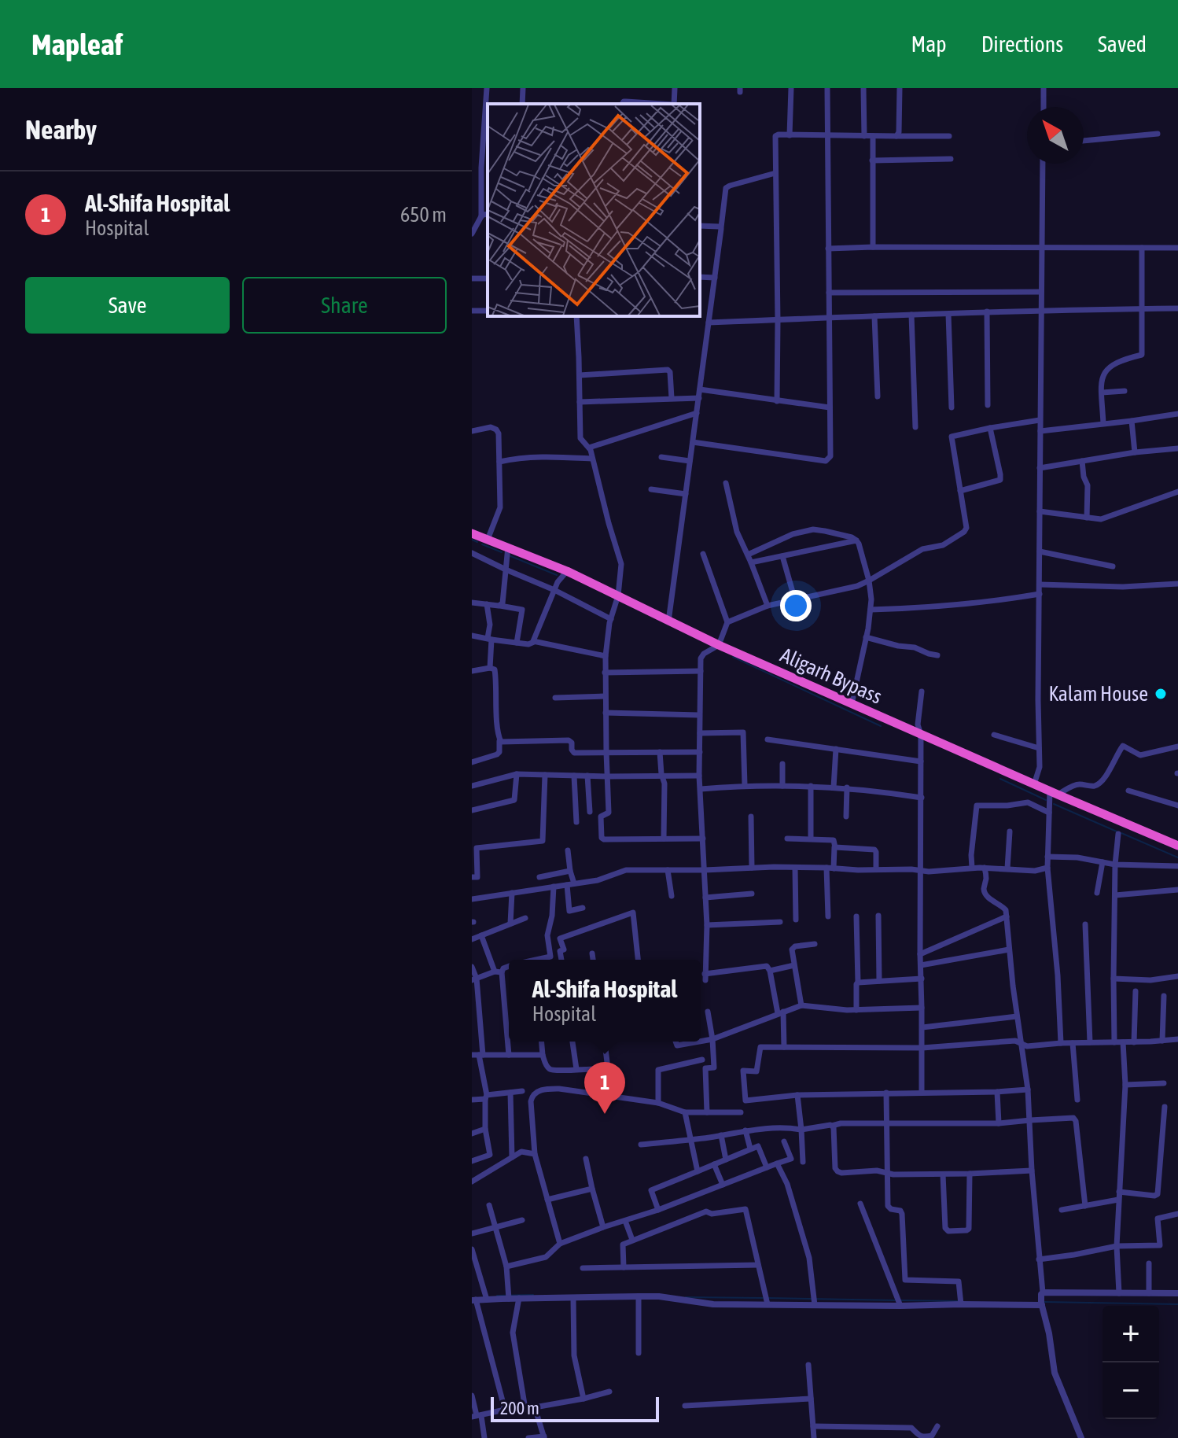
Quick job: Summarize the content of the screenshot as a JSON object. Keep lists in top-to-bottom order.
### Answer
{
  "streets": {
    "highway": ["Aligarh Bypass"]
  },
  "places": ["Kalam House"],
  "scale_bar": "200 m",
  "north": "top left",
  "page": {
    "header": "Mapleaf",
    "nav": ["Map", "Directions", "Saved"],
    "heading": "Nearby",
    "list": [
      {
        "mark": "1",
        "name": "Al-Shifa Hospital",
        "note": "Hospital",
        "value": "650 m"
      }
    ],
    "buttons": ["Save", "Share"],
    "popup": ["Al-Shifa Hospital", "Hospital"],
    "pins": "1",
    "map_buttons": ["+", "−"],
    "scale": "200 m"
  }
}
